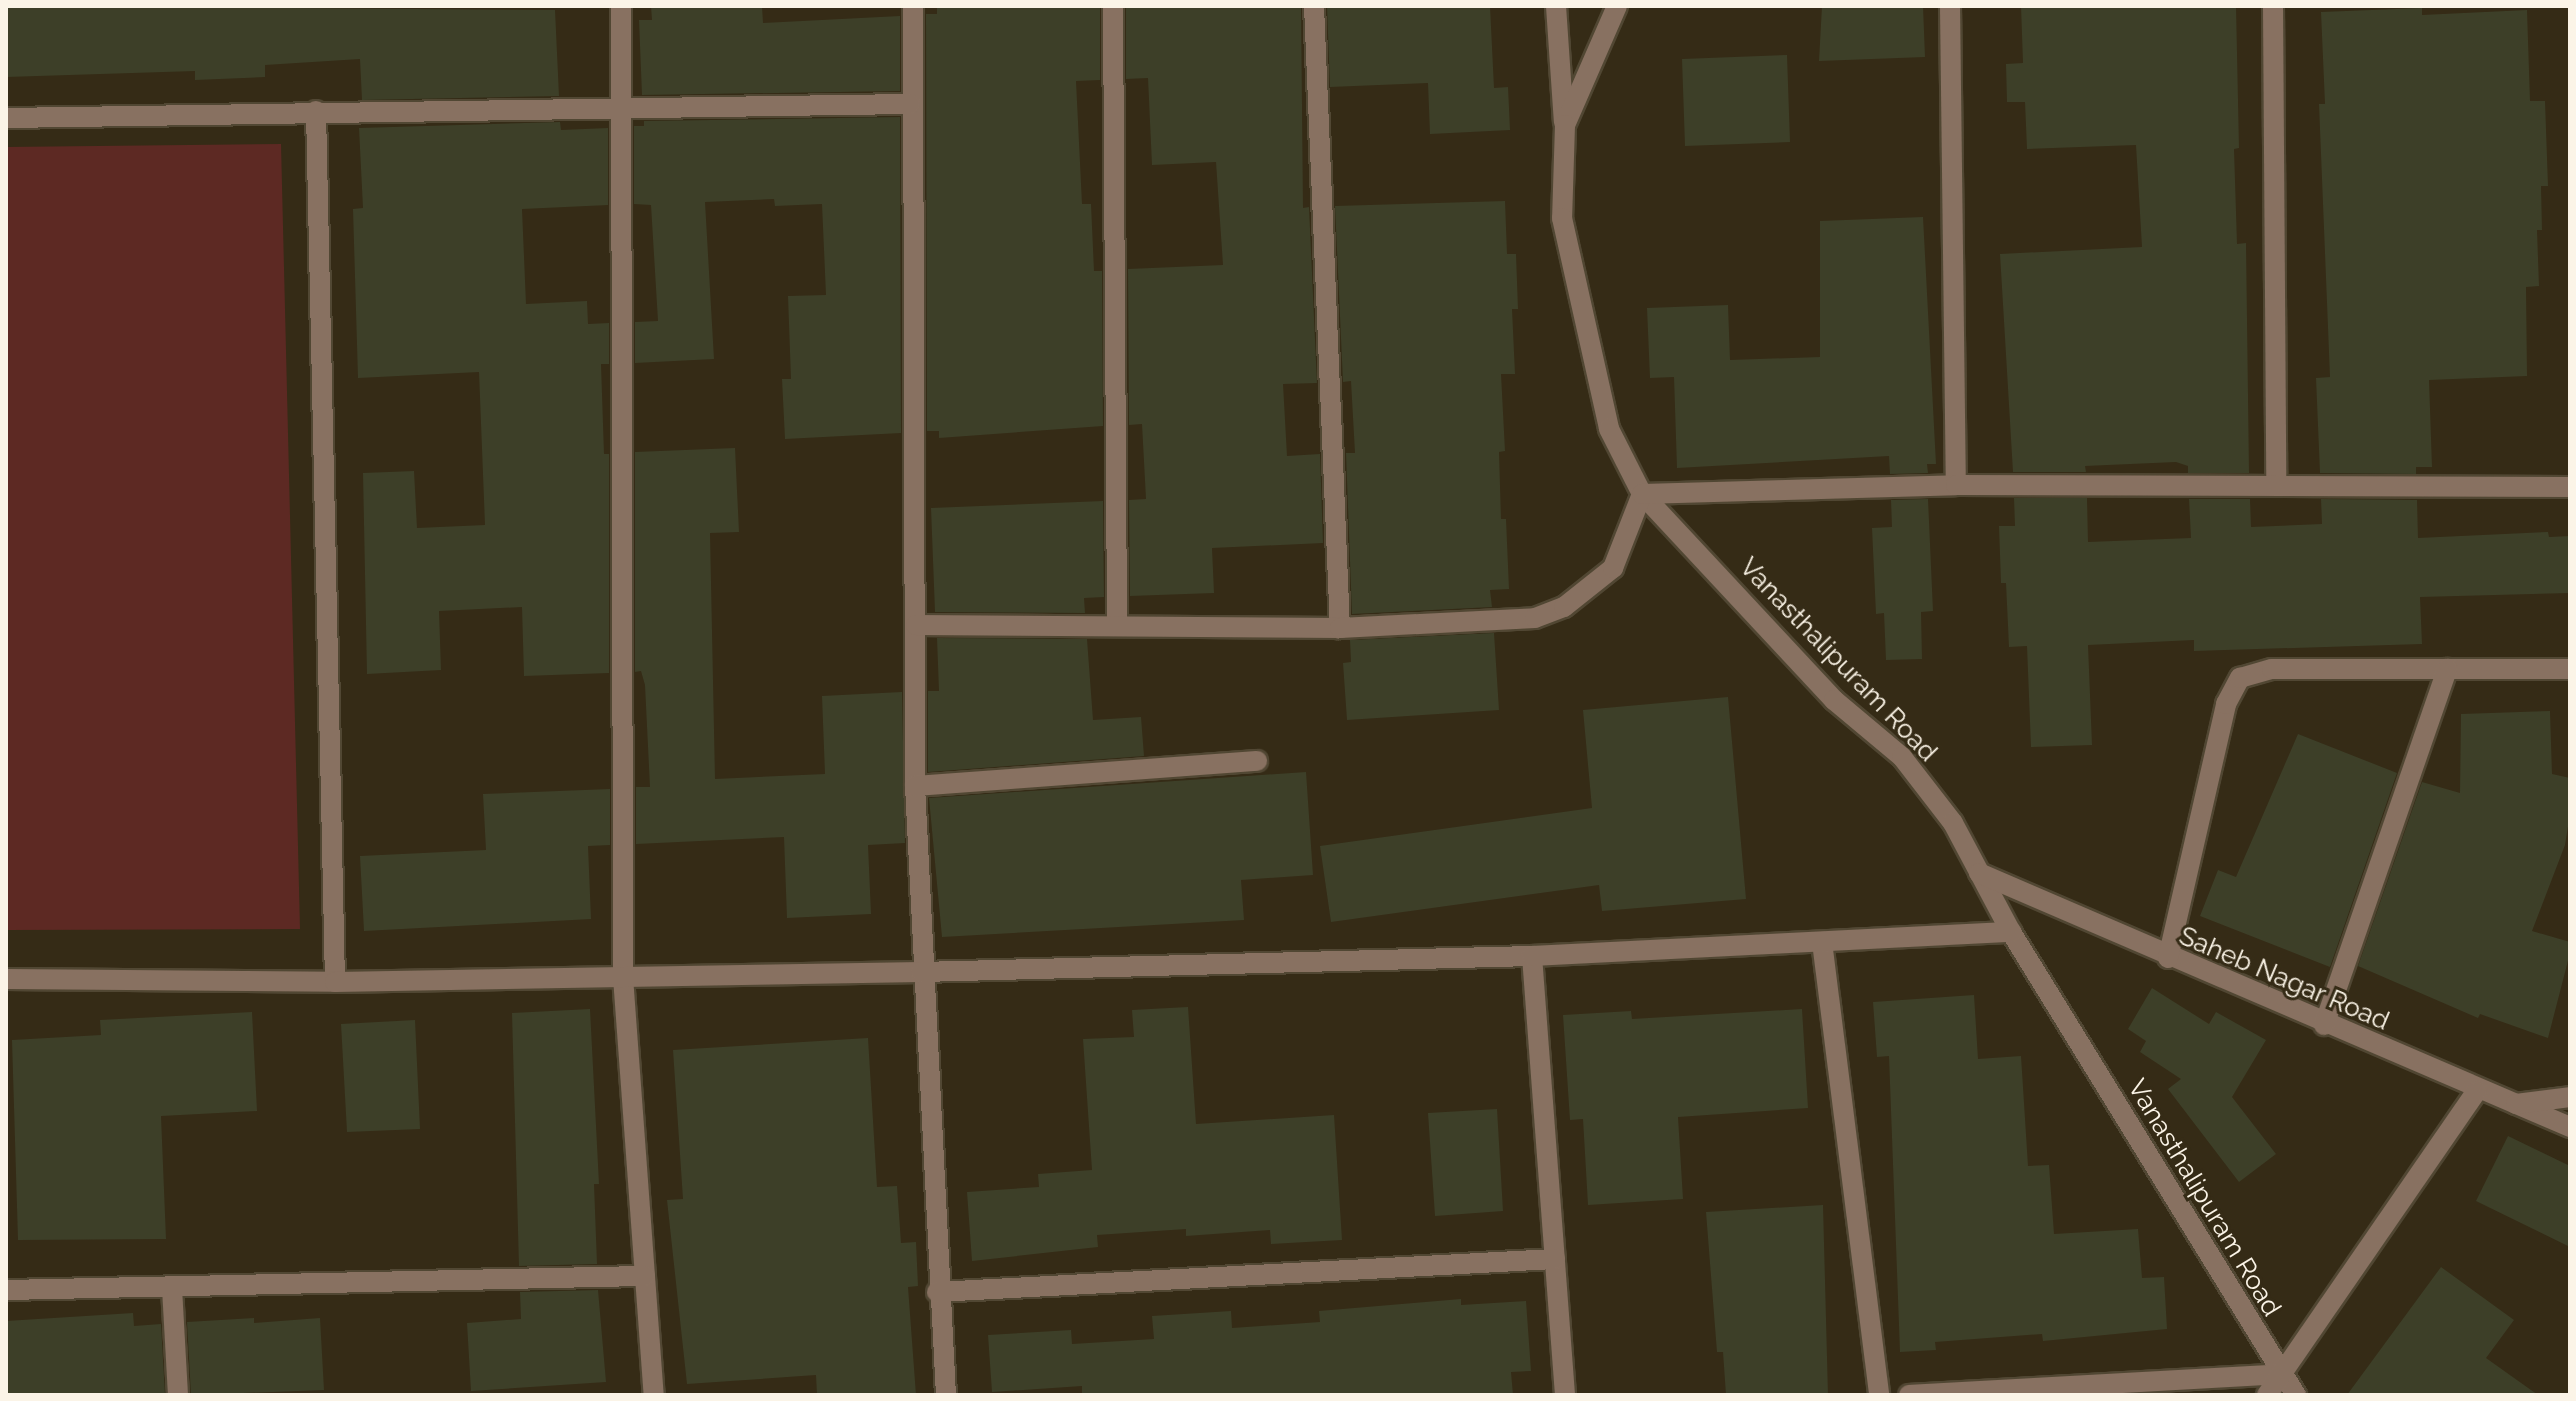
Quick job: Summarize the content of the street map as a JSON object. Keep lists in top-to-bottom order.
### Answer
{
  "streets": {
    "street": ["Vanasthalipuram Road", "Saheb Nagar Road"]
  },
  "crossings": [
    ["Vanasthalipuram Road", "Saheb Nagar Road"]
  ]
}
